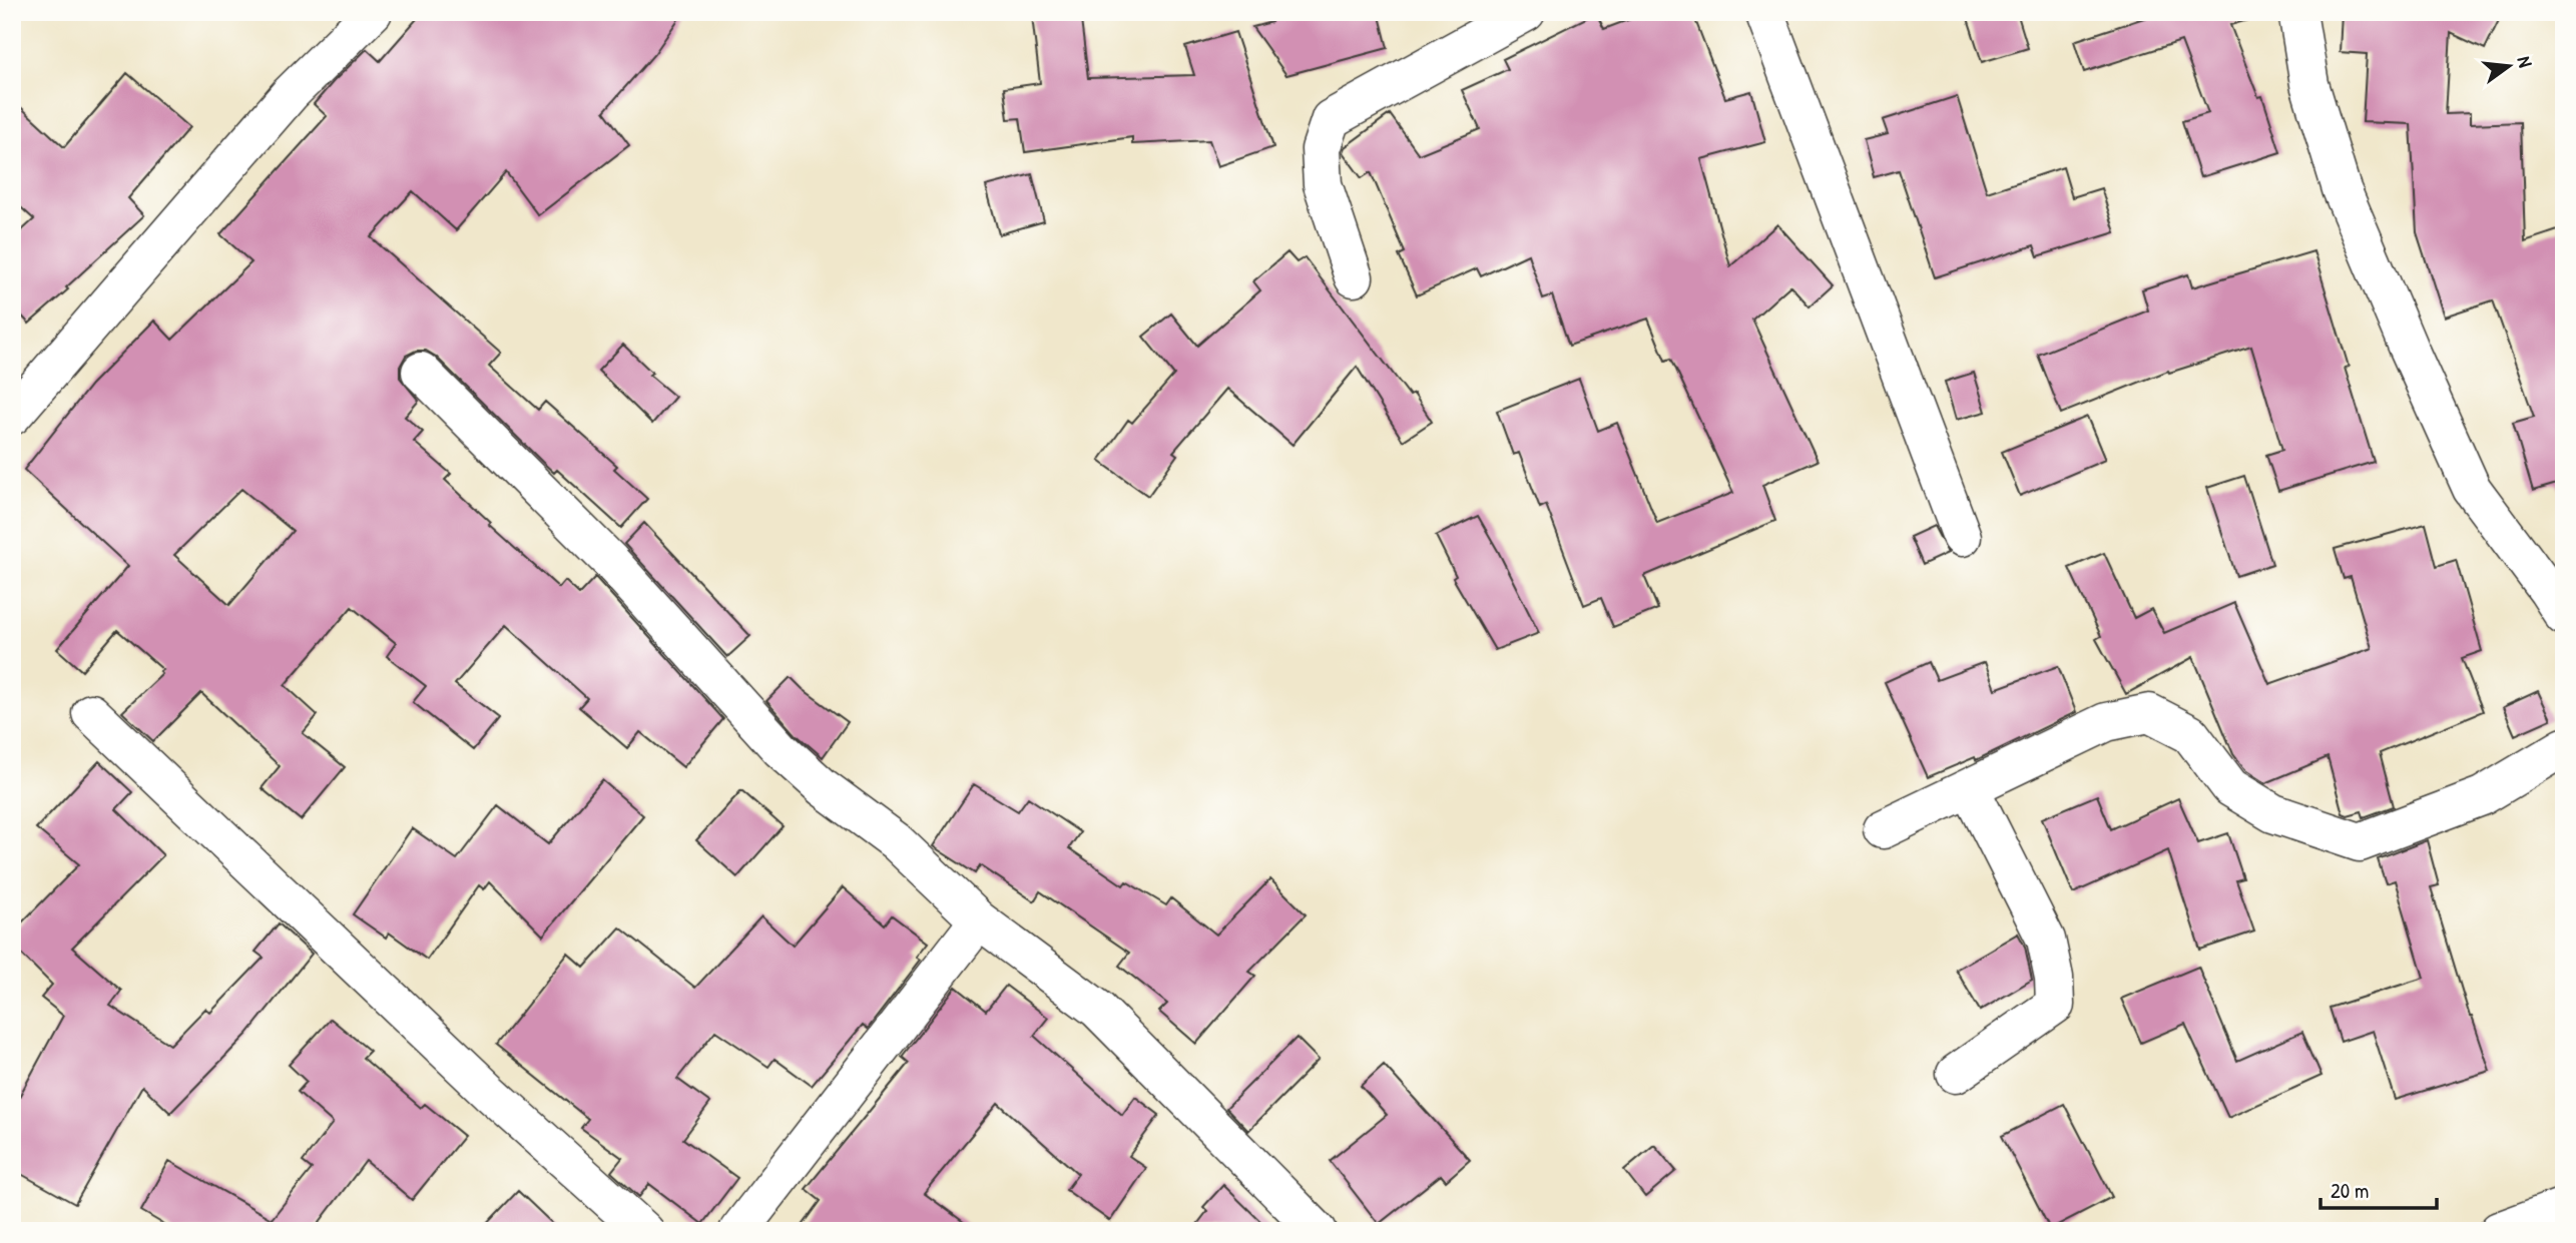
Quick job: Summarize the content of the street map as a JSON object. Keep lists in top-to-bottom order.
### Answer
{
  "scale_bar": "20 m",
  "north": "right"
}
